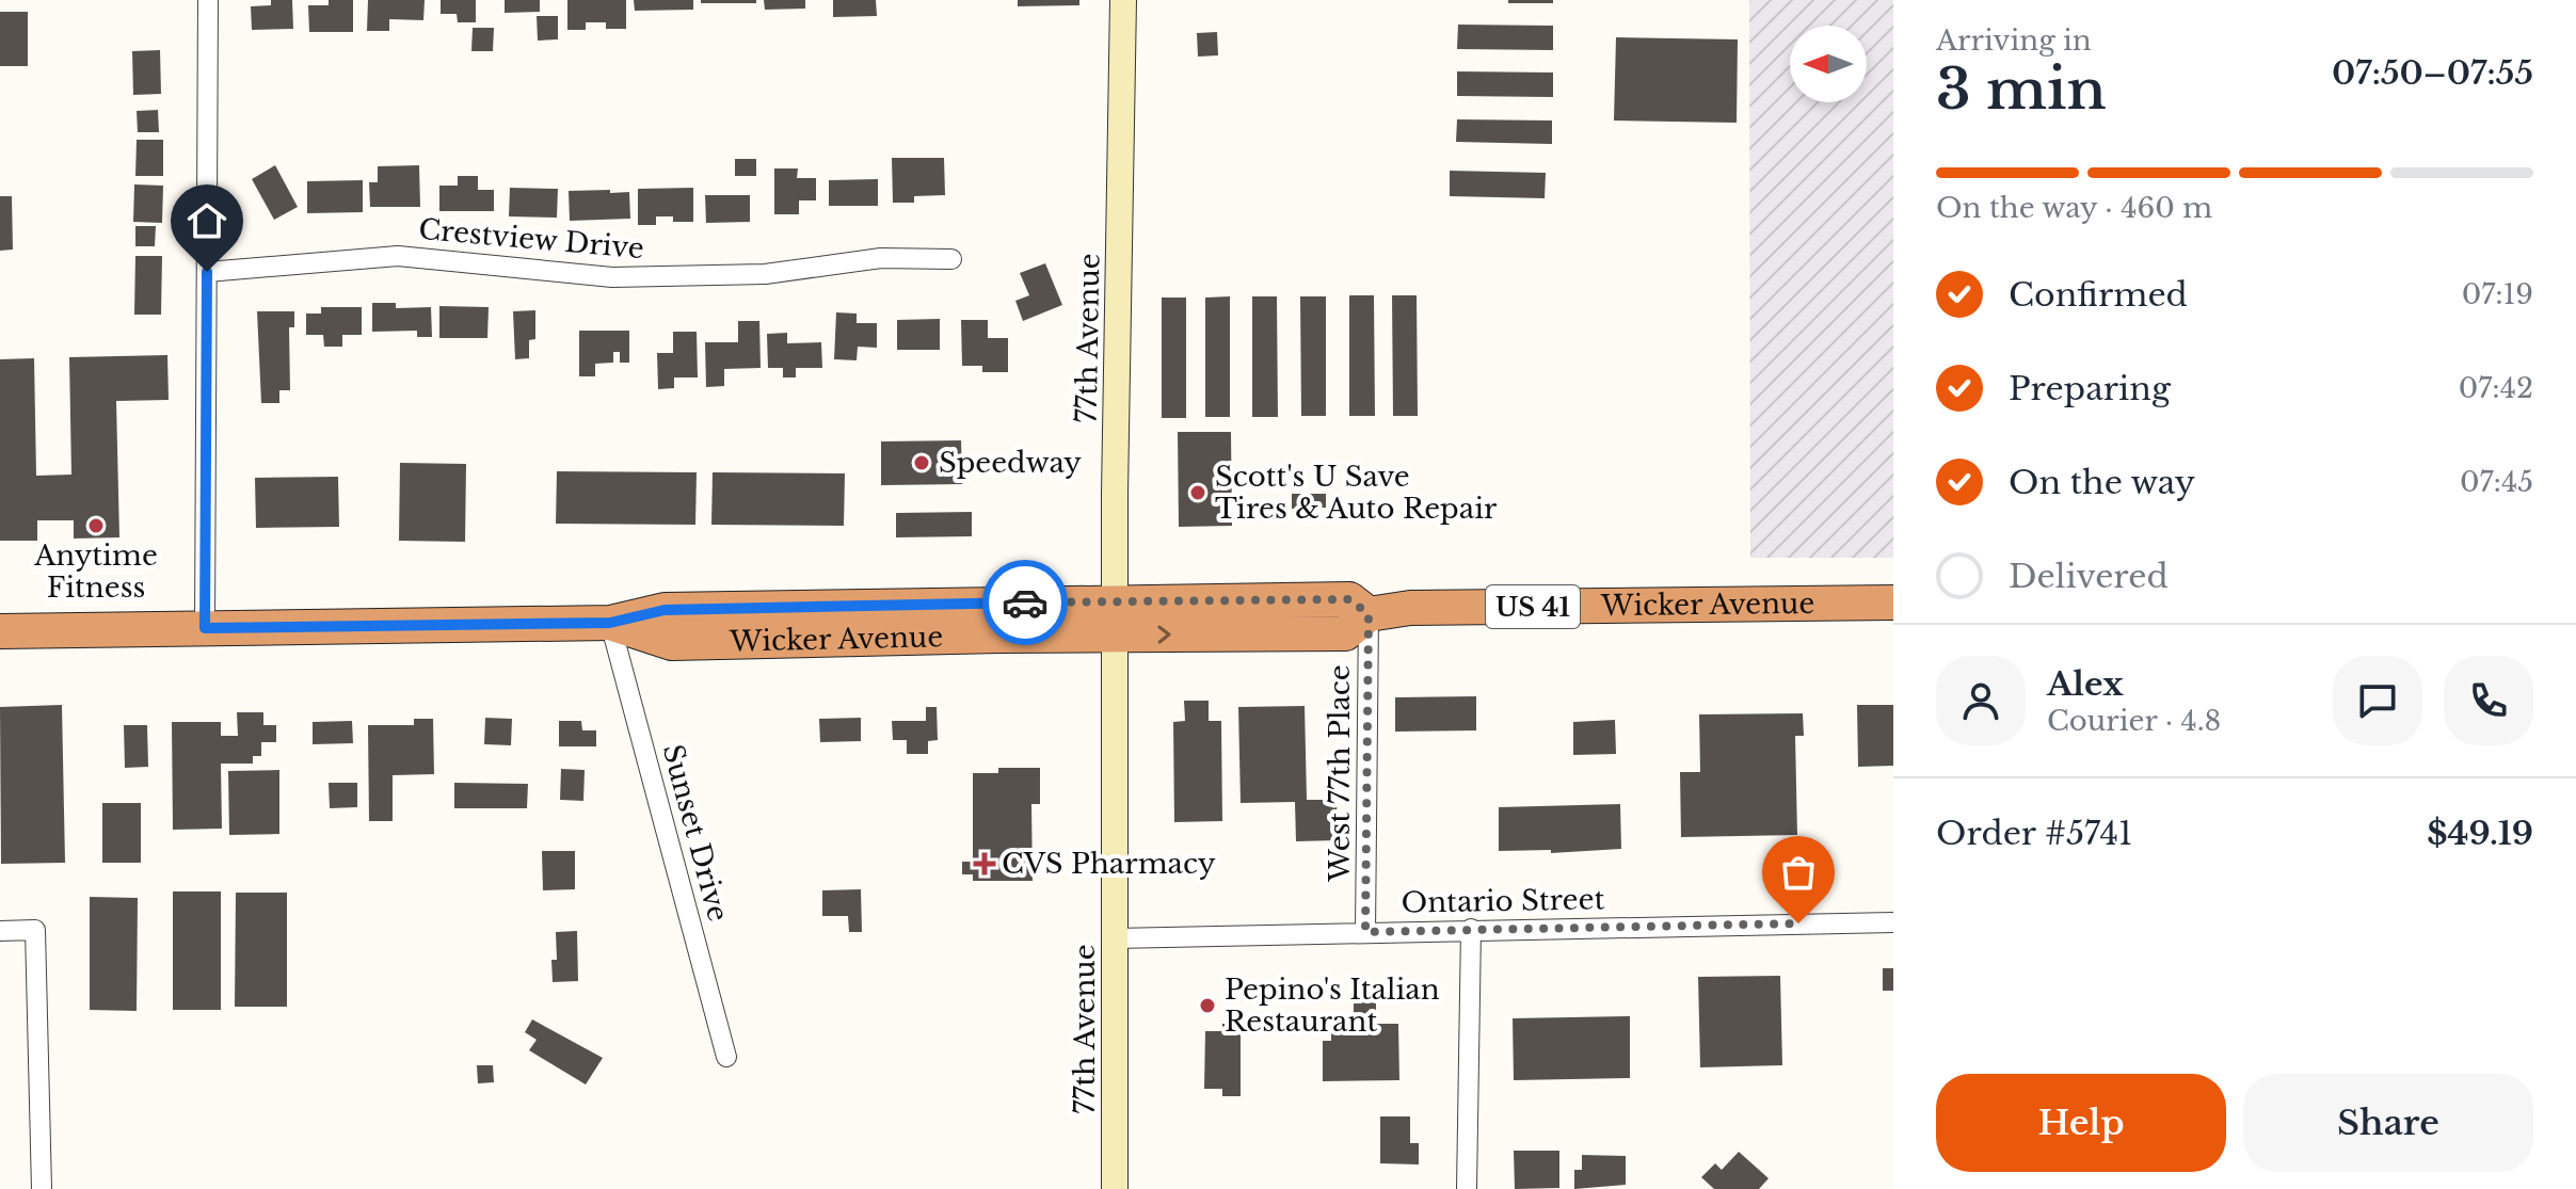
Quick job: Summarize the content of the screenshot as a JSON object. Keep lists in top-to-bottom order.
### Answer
{
  "streets": {
    "highway": ["Wicker Avenue", "US 41"],
    "street": [
      "Crestview Drive",
      "77th Avenue",
      "West 77th Place",
      "Sunset Drive",
      "Ontario Street"
    ]
  },
  "crossings": [
    ["77th Avenue", "Wicker Avenue"],
    ["77th Avenue", "Ontario Street"],
    ["Wicker Avenue", "West 77th Place"],
    ["Wicker Avenue", "Sunset Drive"],
    ["West 77th Place", "Ontario Street"]
  ],
  "places": {
    "other": [
      "Speedway",
      "Scott's U Save Tires & Auto Repair",
      "Anytime Fitness",
      "Pepino's Italian Restaurant"
    ],
    "health": ["CVS Pharmacy"]
  },
  "north": "left",
  "page": {
    "heading": ["3 min", "Arriving in", "07:50–07:55"],
    "panel": [
      "Alex",
      "Courier · 4.8",
      "Order #5741",
      "$49.19"
    ],
    "bar": "On the way · 460 m",
    "list": [
      ["Confirmed", "07:19"],
      ["Preparing", "07:42"],
      ["On the way", "07:45"],
      "Delivered"
    ],
    "buttons": ["Help", "Share"]
  }
}
